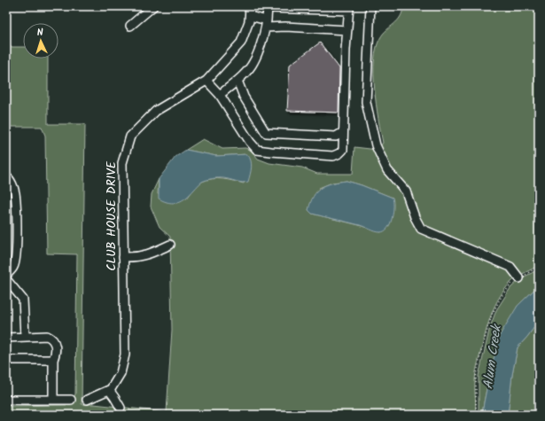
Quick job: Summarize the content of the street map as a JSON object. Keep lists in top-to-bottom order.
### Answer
{
  "streets": {
    "street": ["CLUB HOUSE DRIVE"]
  },
  "water": ["Alum Creek"],
  "north": "top"
}
